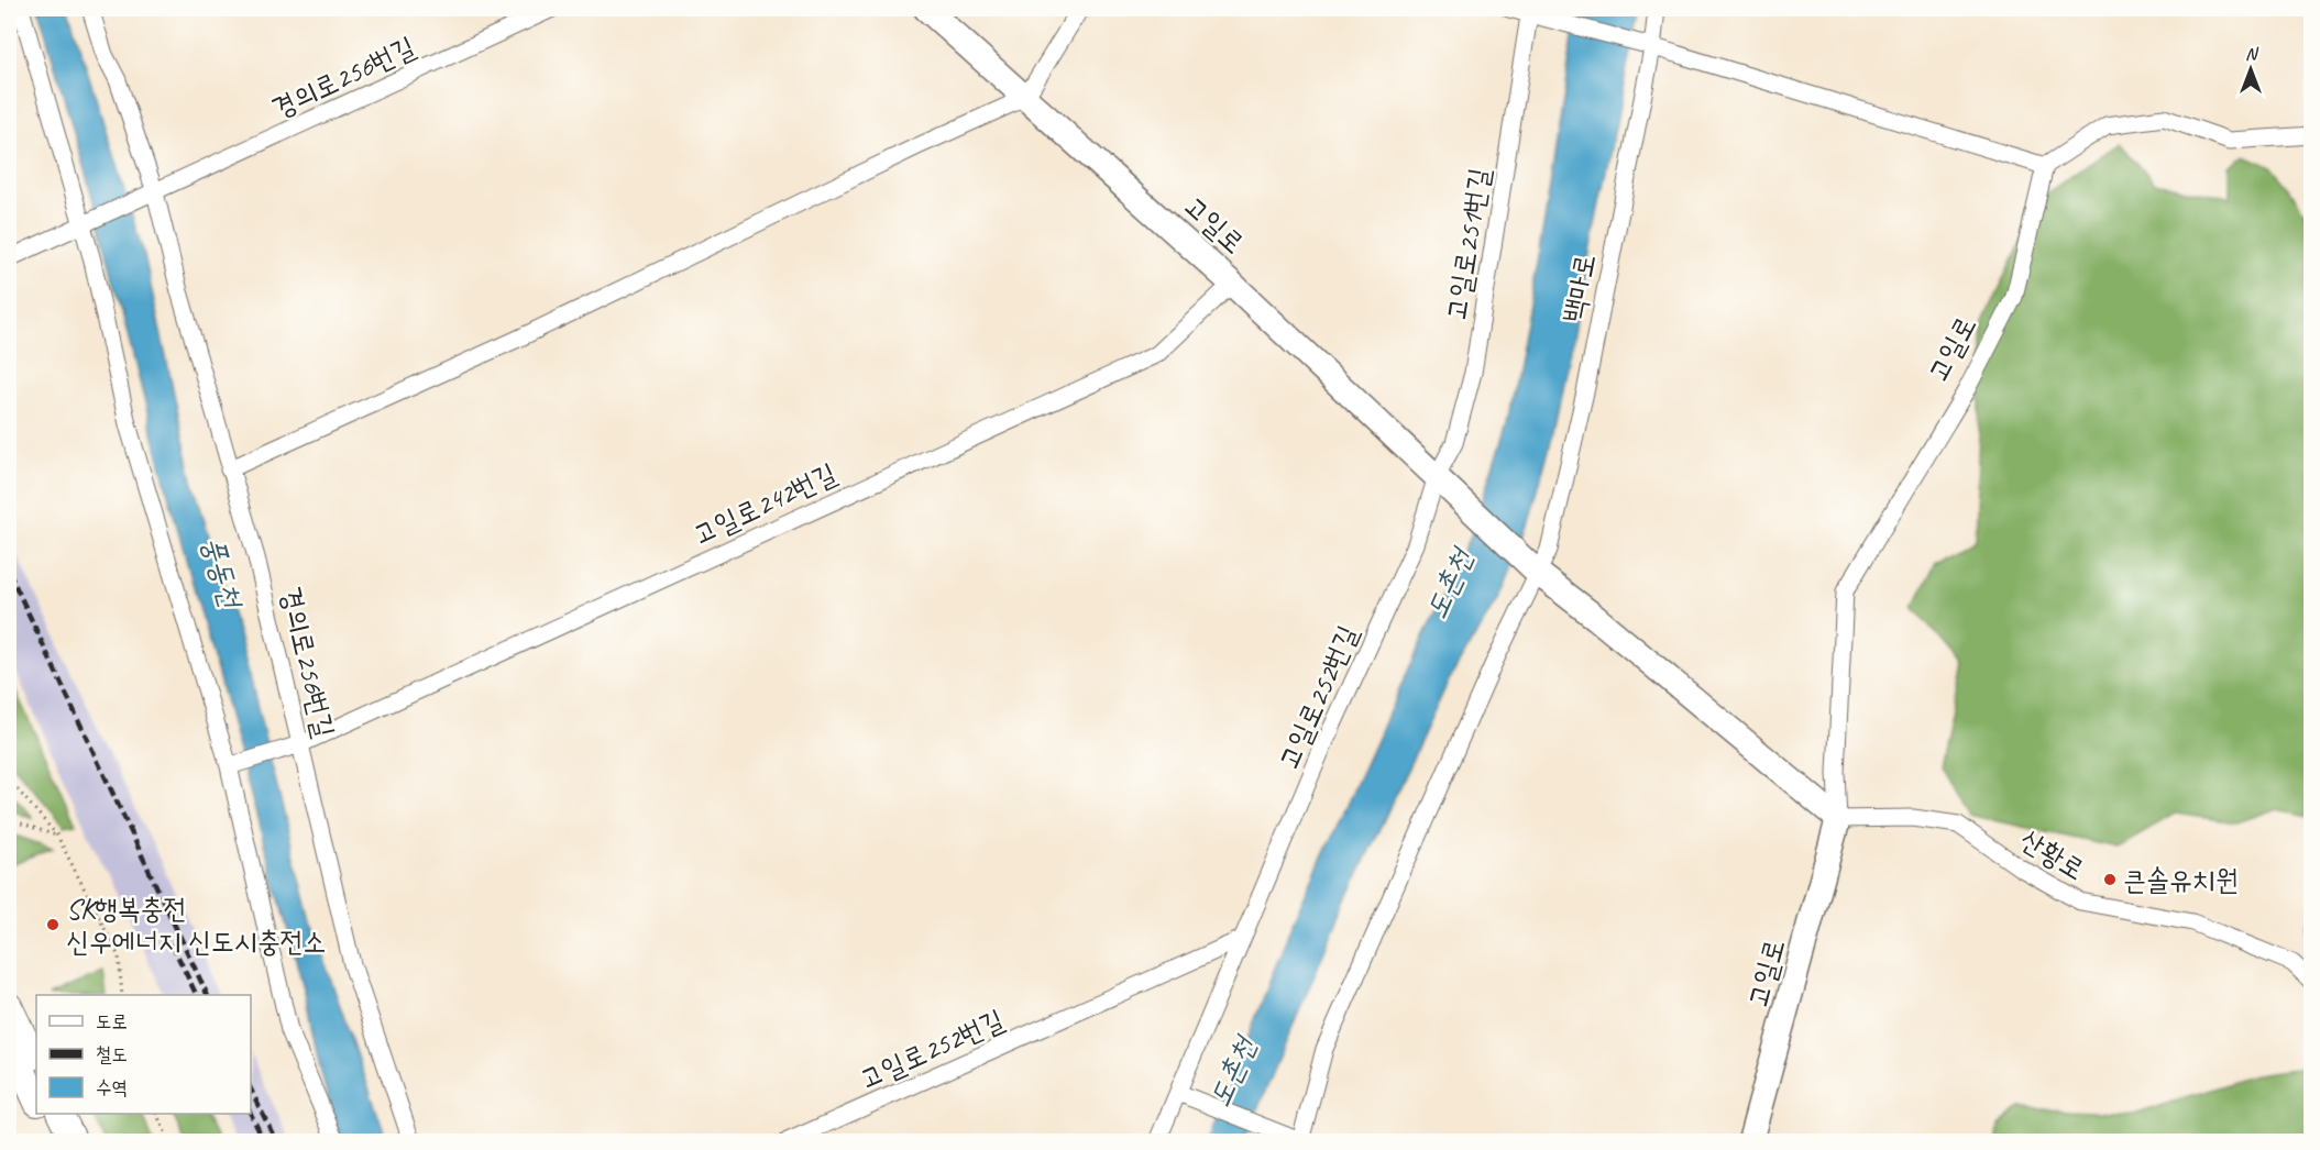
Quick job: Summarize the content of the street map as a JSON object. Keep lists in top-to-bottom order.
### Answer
{
  "streets": {
    "street": [
      "경의로256번길",
      "고일로",
      "고일로251번길",
      "백마로",
      "고일로242번길",
      "고일로252번길",
      "산황로"
    ]
  },
  "crossings": [
    ["경의로256번길", "고일로242번길"],
    ["고일로", "고일로251번길"],
    ["고일로", "백마로"],
    ["고일로", "고일로242번길"],
    ["고일로", "고일로252번길"],
    ["고일로", "산황로"],
    ["고일로251번길", "고일로252번길"]
  ],
  "water": ["풍동천", "도촌천"],
  "places": ["큰솔유치원", "SK행복충전 신우에너지 신도시충전소"],
  "legend": ["도로", "철도", "수역"],
  "north": "top"
}
